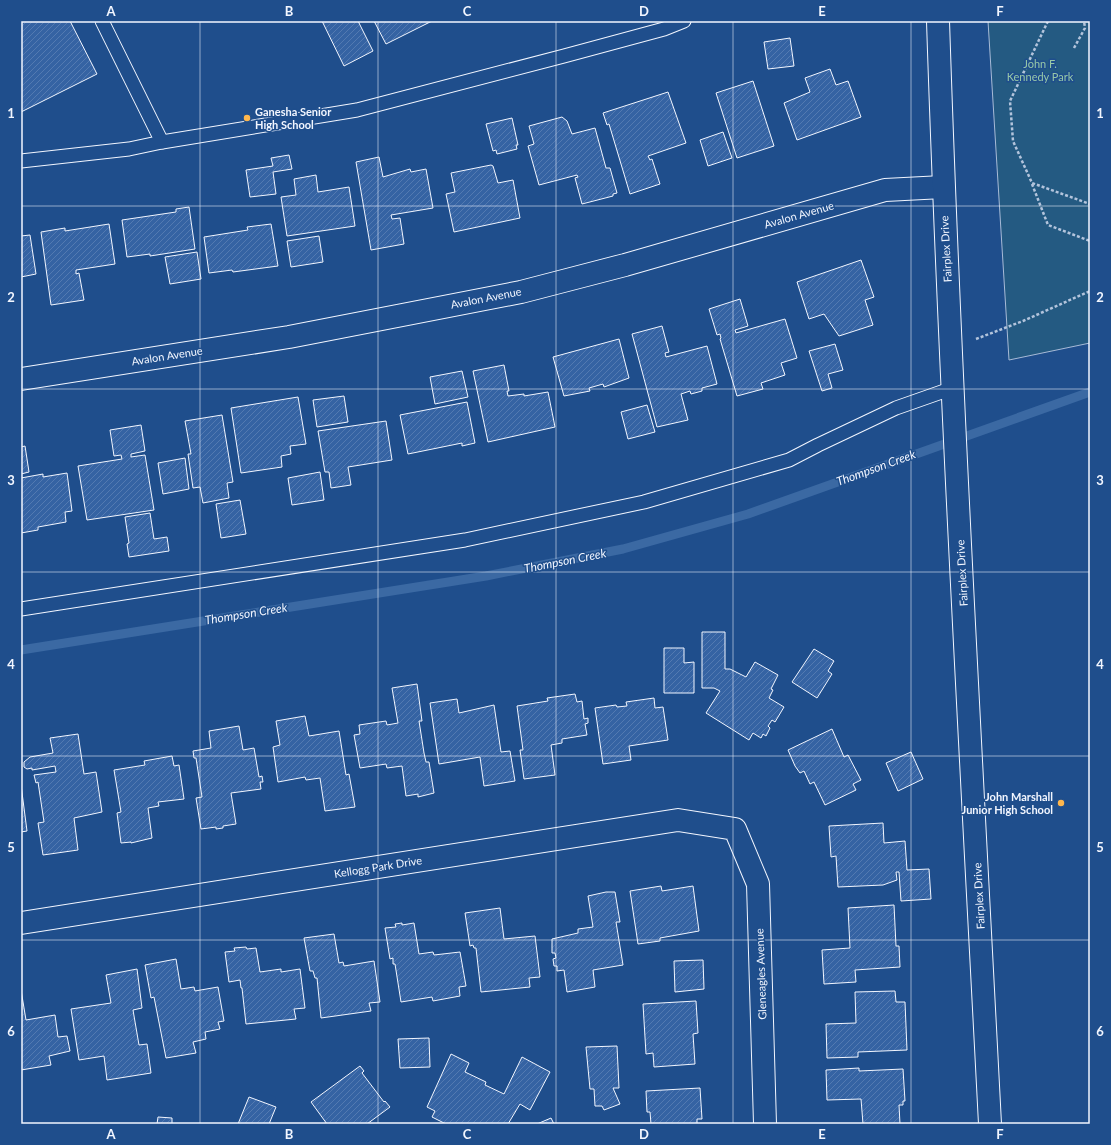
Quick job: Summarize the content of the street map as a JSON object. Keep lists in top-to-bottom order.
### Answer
{
  "streets": {
    "street": [
      "Avalon Avenue",
      "Fairplex Drive",
      "Kellogg Park Drive",
      "Gleneagles Avenue"
    ]
  },
  "crossings": [
    ["Avalon Avenue", "Fairplex Drive"],
    ["Kellogg Park Drive", "Gleneagles Avenue"]
  ],
  "water": ["Thompson Creek"],
  "parks": ["John F. Kennedy Park"],
  "places": ["Ganesha Senior High School", "John Marshall Junior High School"],
  "grid": {
    "columns": [
      "A",
      "B",
      "C",
      "D",
      "E",
      "F"
    ],
    "rows": [
      "1",
      "2",
      "3",
      "4",
      "5",
      "6"
    ]
  }
}
